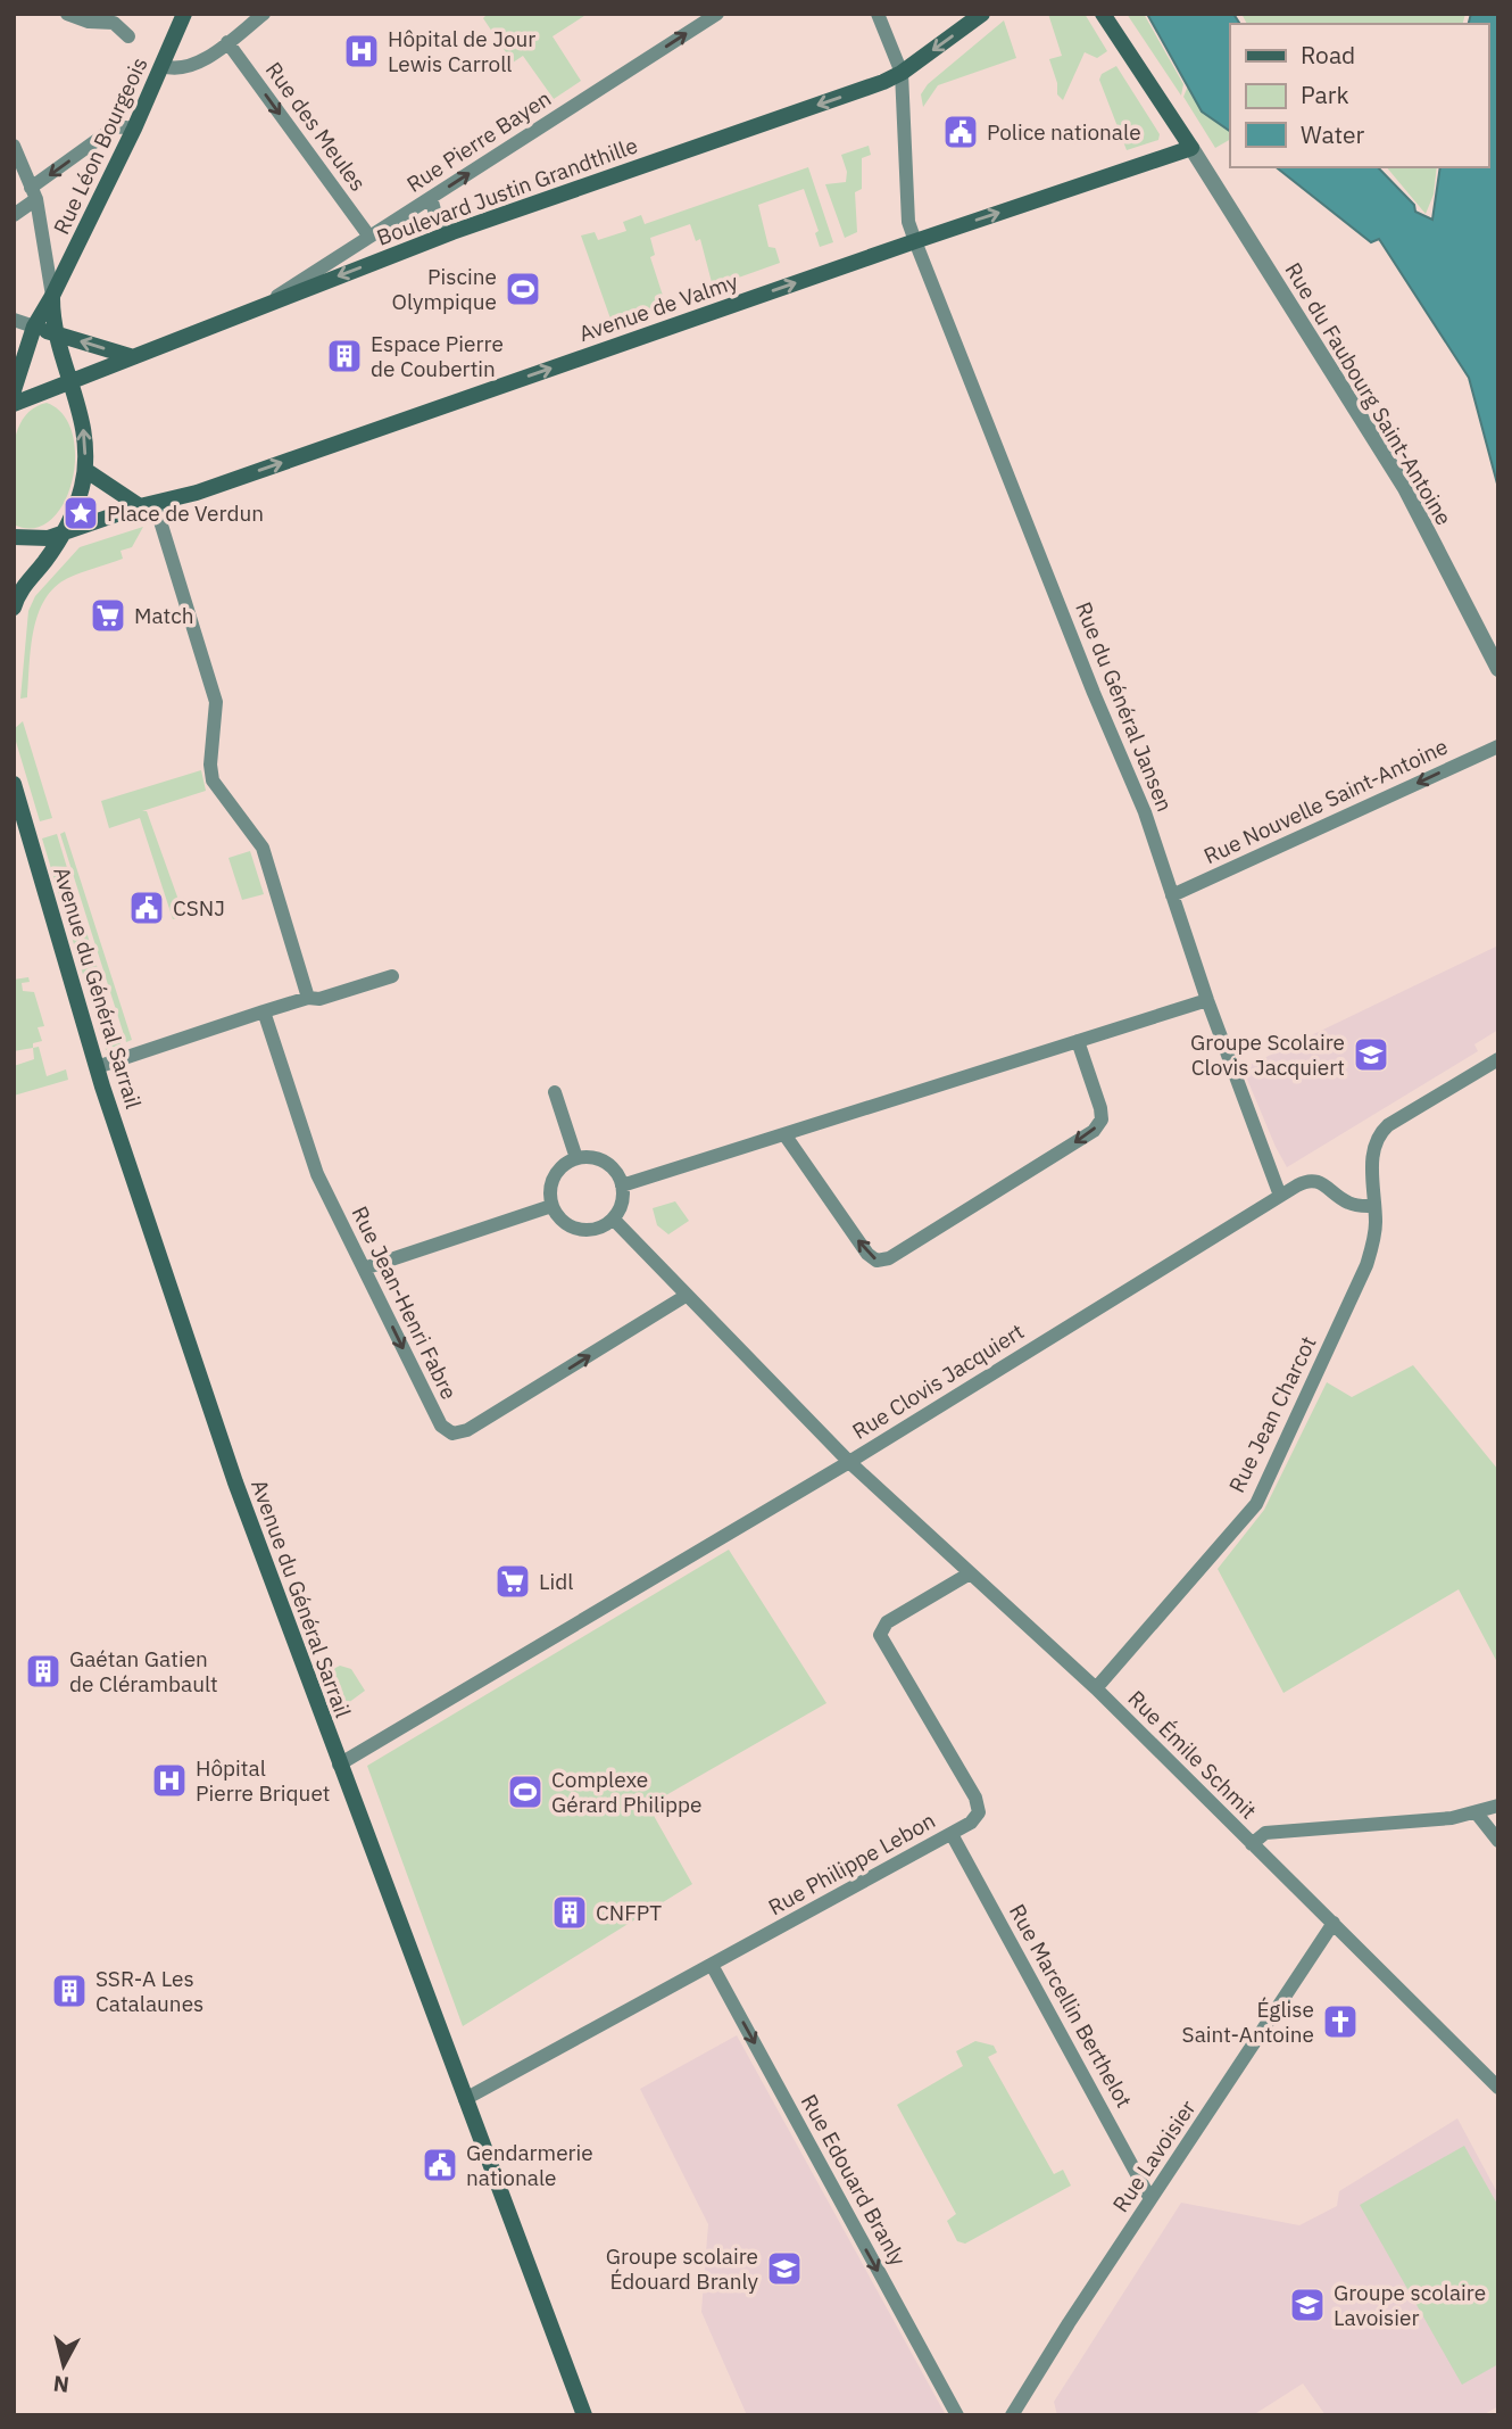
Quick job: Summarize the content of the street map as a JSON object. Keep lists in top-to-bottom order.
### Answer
{
  "streets": {
    "main road": [
      "Rue Léon Bourgeois",
      "Boulevard Justin Grandthille",
      "Avenue de Valmy",
      "Avenue du Général Sarrail"
    ],
    "street": [
      "Rue des Meules",
      "Rue Pierre Bayen",
      "Rue du Faubourg Saint-Antoine",
      "Rue du Général Jansen",
      "Rue Nouvelle Saint-Antoine",
      "Rue Jean-Henri Fabre",
      "Rue Clovis Jacquiert",
      "Rue Jean Charcot",
      "Rue Émile Schmit",
      "Rue Philippe Lebon",
      "Rue Marcellin Berthelot",
      "Rue Lavoisier",
      "Rue Edouard Branly"
    ]
  },
  "crossings": [
    ["Rue des Meules", "Rue Pierre Bayen"],
    ["Rue Pierre Bayen", "Boulevard Justin Grandthille"],
    ["Boulevard Justin Grandthille", "Rue du Général Jansen"],
    ["Avenue de Valmy", "Rue du Faubourg Saint-Antoine"],
    ["Avenue de Valmy", "Rue du Général Jansen"],
    ["Rue du Général Jansen", "Rue Nouvelle Saint-Antoine"],
    ["Rue du Général Jansen", "Rue Clovis Jacquiert"],
    ["Avenue du Général Sarrail", "Rue Clovis Jacquiert"],
    ["Avenue du Général Sarrail", "Rue Philippe Lebon"],
    ["Rue Clovis Jacquiert", "Rue Jean Charcot"],
    ["Rue Clovis Jacquiert", "Rue Émile Schmit"],
    ["Rue Jean Charcot", "Rue Émile Schmit"],
    ["Rue Émile Schmit", "Rue Philippe Lebon"],
    ["Rue Émile Schmit", "Rue Lavoisier"],
    ["Rue Philippe Lebon", "Rue Marcellin Berthelot"],
    ["Rue Philippe Lebon", "Rue Edouard Branly"],
    ["Rue Marcellin Berthelot", "Rue Lavoisier"]
  ],
  "one_way": [
    "Rue des Meules",
    "Rue Pierre Bayen",
    "Boulevard Justin Grandthille",
    "Avenue de Valmy",
    "Rue Nouvelle Saint-Antoine",
    "Rue Edouard Branly"
  ],
  "places": {
    "hospital": ["Hôpital de Jour Lewis Carroll", "Hôpital Pierre Briquet"],
    "public building": ["Police nationale", "CSNJ", "Gendarmerie nationale"],
    "sports": ["Piscine Olympique", "Complexe Gérard Philippe"],
    "building": [
      "Espace Pierre de Coubertin",
      "Gaétan Gatien de Clérambault",
      "CNFPT",
      "SSR-A Les Catalaunes"
    ],
    "place": ["Place de Verdun"],
    "supermarket": ["Match", "Lidl"],
    "school or university": ["Groupe Scolaire Clovis Jacquiert", "Groupe scolaire Édouard Branly", "Groupe scolaire Lavoisier"],
    "church": ["Église Saint-Antoine"]
  },
  "legend": ["Road", "Park", "Water"],
  "north": "bottom"
}
